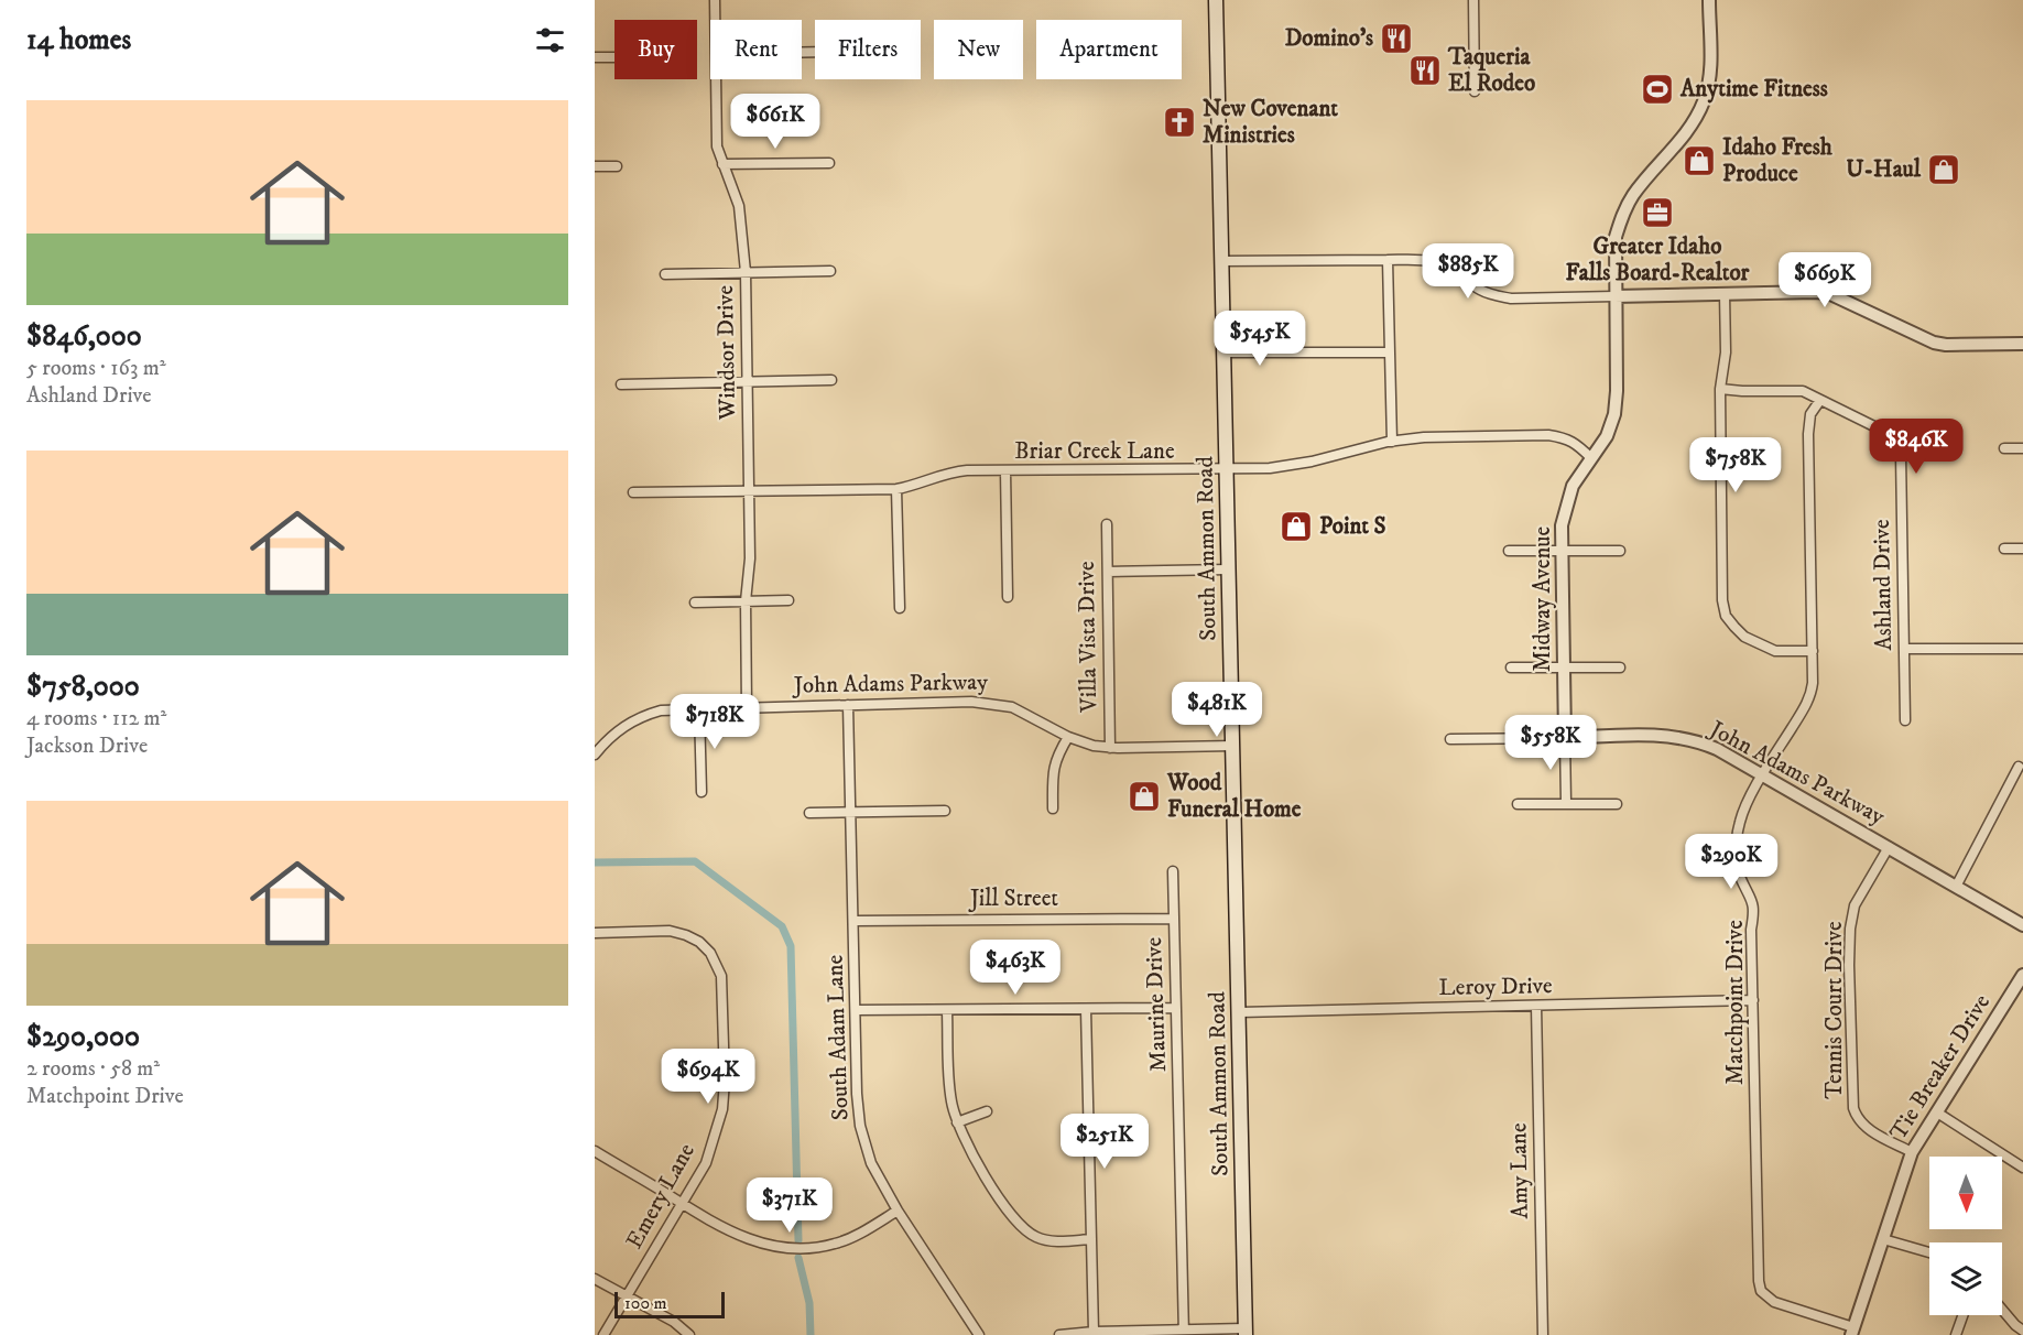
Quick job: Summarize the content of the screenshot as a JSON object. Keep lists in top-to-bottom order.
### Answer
{
  "streets": {
    "main road": ["South Ammon Road"],
    "street": [
      "Windsor Drive",
      "Briar Creek Lane",
      "Ashland Drive",
      "Midway Avenue",
      "Villa Vista Drive",
      "John Adams Parkway",
      "Jill Street",
      "Leroy Drive",
      "Matchpoint Drive",
      "Maurine Drive",
      "Tennis Court Drive",
      "South Adam Lane",
      "Tie Breaker Drive",
      "Amy Lane",
      "Emery Lane"
    ]
  },
  "crossings": [
    ["Windsor Drive", "Briar Creek Lane"],
    ["Windsor Drive", "John Adams Parkway"],
    ["Briar Creek Lane", "South Ammon Road"],
    ["Briar Creek Lane", "Midway Avenue"],
    ["South Ammon Road", "John Adams Parkway"],
    ["South Ammon Road", "Leroy Drive"],
    ["Ashland Drive", "Matchpoint Drive"],
    ["Midway Avenue", "John Adams Parkway"],
    ["Villa Vista Drive", "John Adams Parkway"],
    ["John Adams Parkway", "Matchpoint Drive"],
    ["John Adams Parkway", "Tennis Court Drive"],
    ["John Adams Parkway", "South Adam Lane"],
    ["Jill Street", "Maurine Drive"],
    ["Jill Street", "South Adam Lane"],
    ["Leroy Drive", "Matchpoint Drive"],
    ["Leroy Drive", "Amy Lane"],
    ["Matchpoint Drive", "Tie Breaker Drive"],
    ["Tennis Court Drive", "Tie Breaker Drive"]
  ],
  "places": {
    "restaurant": ["Domino's", "Taqueria El Rodeo"],
    "sports": ["Anytime Fitness"],
    "church": ["New Covenant Ministries"],
    "shop": [
      "Idaho Fresh Produce",
      "U-Haul",
      "Point S",
      "Wood Funeral Home"
    ],
    "office": ["Greater Idaho Falls Board-Realtor"]
  },
  "scale_bar": "100 m",
  "north": "bottom",
  "page": {
    "heading": "14 homes",
    "chip": [
      "Buy",
      "Rent",
      "Filters",
      "New",
      "Apartment"
    ],
    "list": [
      {
        "name": "$846,000",
        "note": "5 rooms · 163 m² · Ashland Drive"
      },
      {
        "name": "$758,000",
        "note": "4 rooms · 112 m² · Jackson Drive"
      },
      {
        "name": "$290,000",
        "note": "2 rooms · 58 m² · Matchpoint Drive"
      }
    ],
    "price": [
      "$661K",
      "$885K",
      "$669K",
      "$545K",
      "$846K",
      "$758K",
      "$481K",
      "$718K",
      "$558K",
      "$290K",
      "$463K",
      "$694K",
      "$251K",
      "$371K"
    ],
    "scale": "100 m"
  }
}
